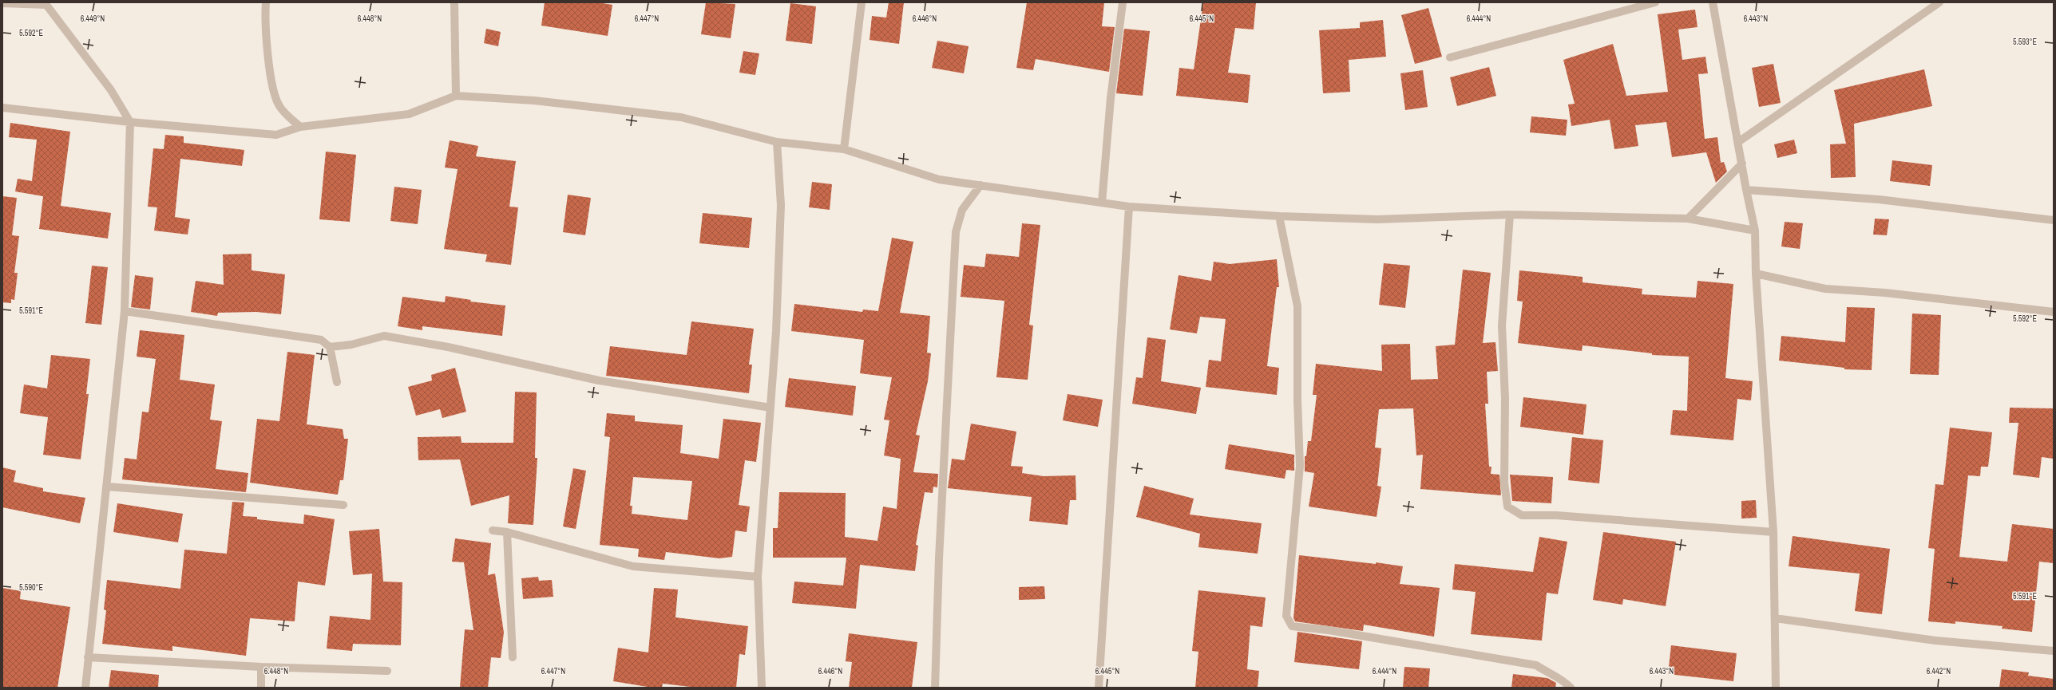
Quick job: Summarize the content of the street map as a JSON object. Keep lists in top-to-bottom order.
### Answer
{
  "coordinates": [
    "6.449°N",
    "6.448°N",
    "6.447°N",
    "6.446°N",
    "6.445°N",
    "6.444°N",
    "6.443°N",
    "5.592°E",
    "5.593°E",
    "5.591°E",
    "5.590°E",
    "6.442°N"
  ]
}
